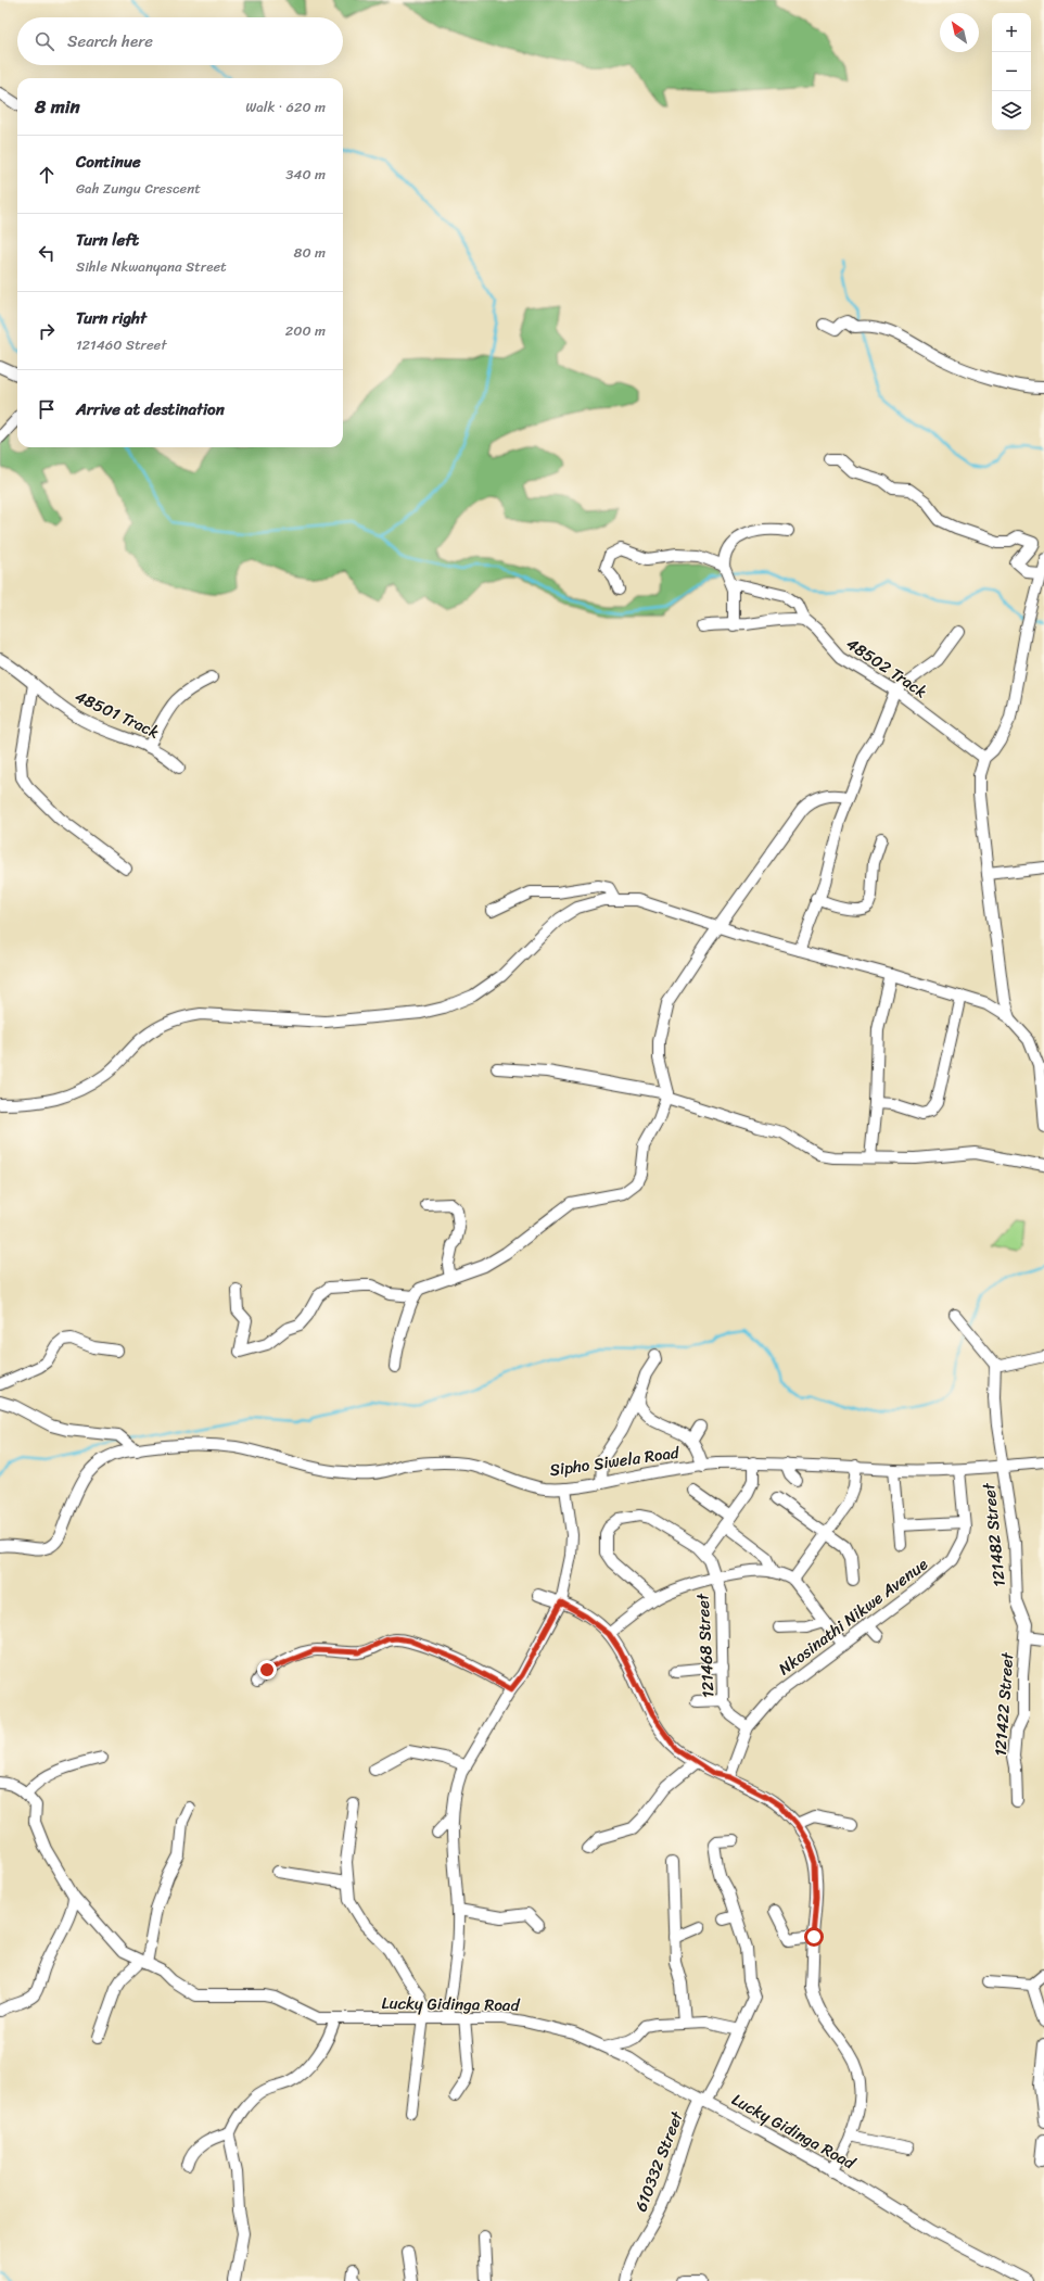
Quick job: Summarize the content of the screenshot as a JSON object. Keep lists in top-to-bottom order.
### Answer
{
  "streets": {
    "street": [
      "48502 Track",
      "48501 Track",
      "Sipho Siwela Road",
      "121482 Street",
      "Nkosinathi Nikwe Avenue",
      "121468 Street",
      "121422 Street",
      "Lucky Gidinga Road",
      "610332 Street"
    ]
  },
  "crossings": [
    ["Sipho Siwela Road", "121482 Street"],
    ["Sipho Siwela Road", "Nkosinathi Nikwe Avenue"],
    ["121482 Street", "121422 Street"],
    ["Nkosinathi Nikwe Avenue", "121468 Street"],
    ["Lucky Gidinga Road", "610332 Street"]
  ],
  "north": "top left",
  "page": {
    "map_buttons": ["+", "−"],
    "search": "Search here",
    "heading": ["8 min", "Walk · 620 m"],
    "list": [
      ["Continue", "Gah Zungu Crescent", "340 m"],
      ["Turn left", "Sihle Nkwanyana Street", "80 m"],
      ["Turn right", "121460 Street", "200 m"],
      "Arrive at destination"
    ]
  }
}
